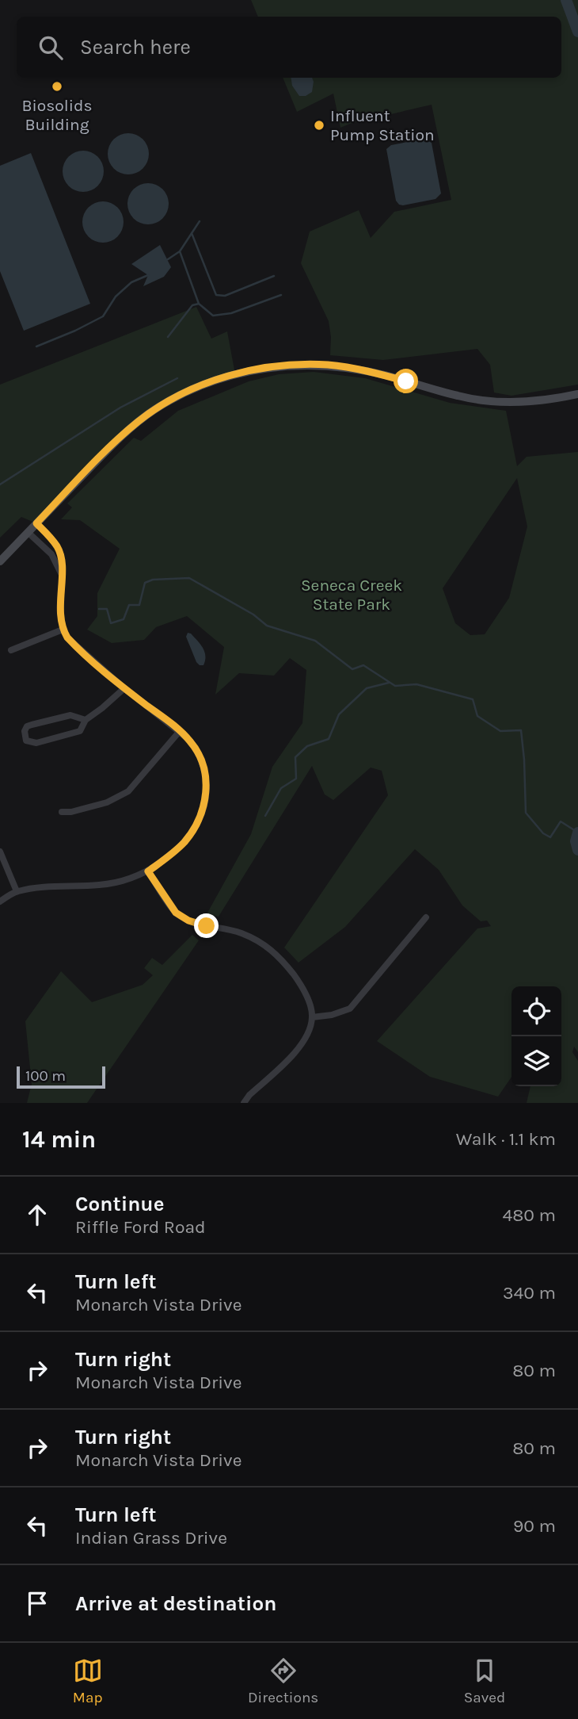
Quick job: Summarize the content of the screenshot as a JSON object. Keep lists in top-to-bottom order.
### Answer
{
  "parks": ["Seneca Creek State Park"],
  "places": ["Biosolids Building", "Influent Pump Station"],
  "scale_bar": "100 m",
  "page": {
    "search": "Search here",
    "scale": "100 m",
    "heading": ["14 min", "Walk · 1.1 km"],
    "list": [
      ["Continue", "Riffle Ford Road", "480 m"],
      ["Turn left", "Monarch Vista Drive", "340 m"],
      ["Turn right", "Monarch Vista Drive", "80 m"],
      ["Turn right", "Monarch Vista Drive", "80 m"],
      ["Turn left", "Indian Grass Drive", "90 m"],
      "Arrive at destination"
    ],
    "nav": ["Map", "Directions", "Saved"]
  }
}
